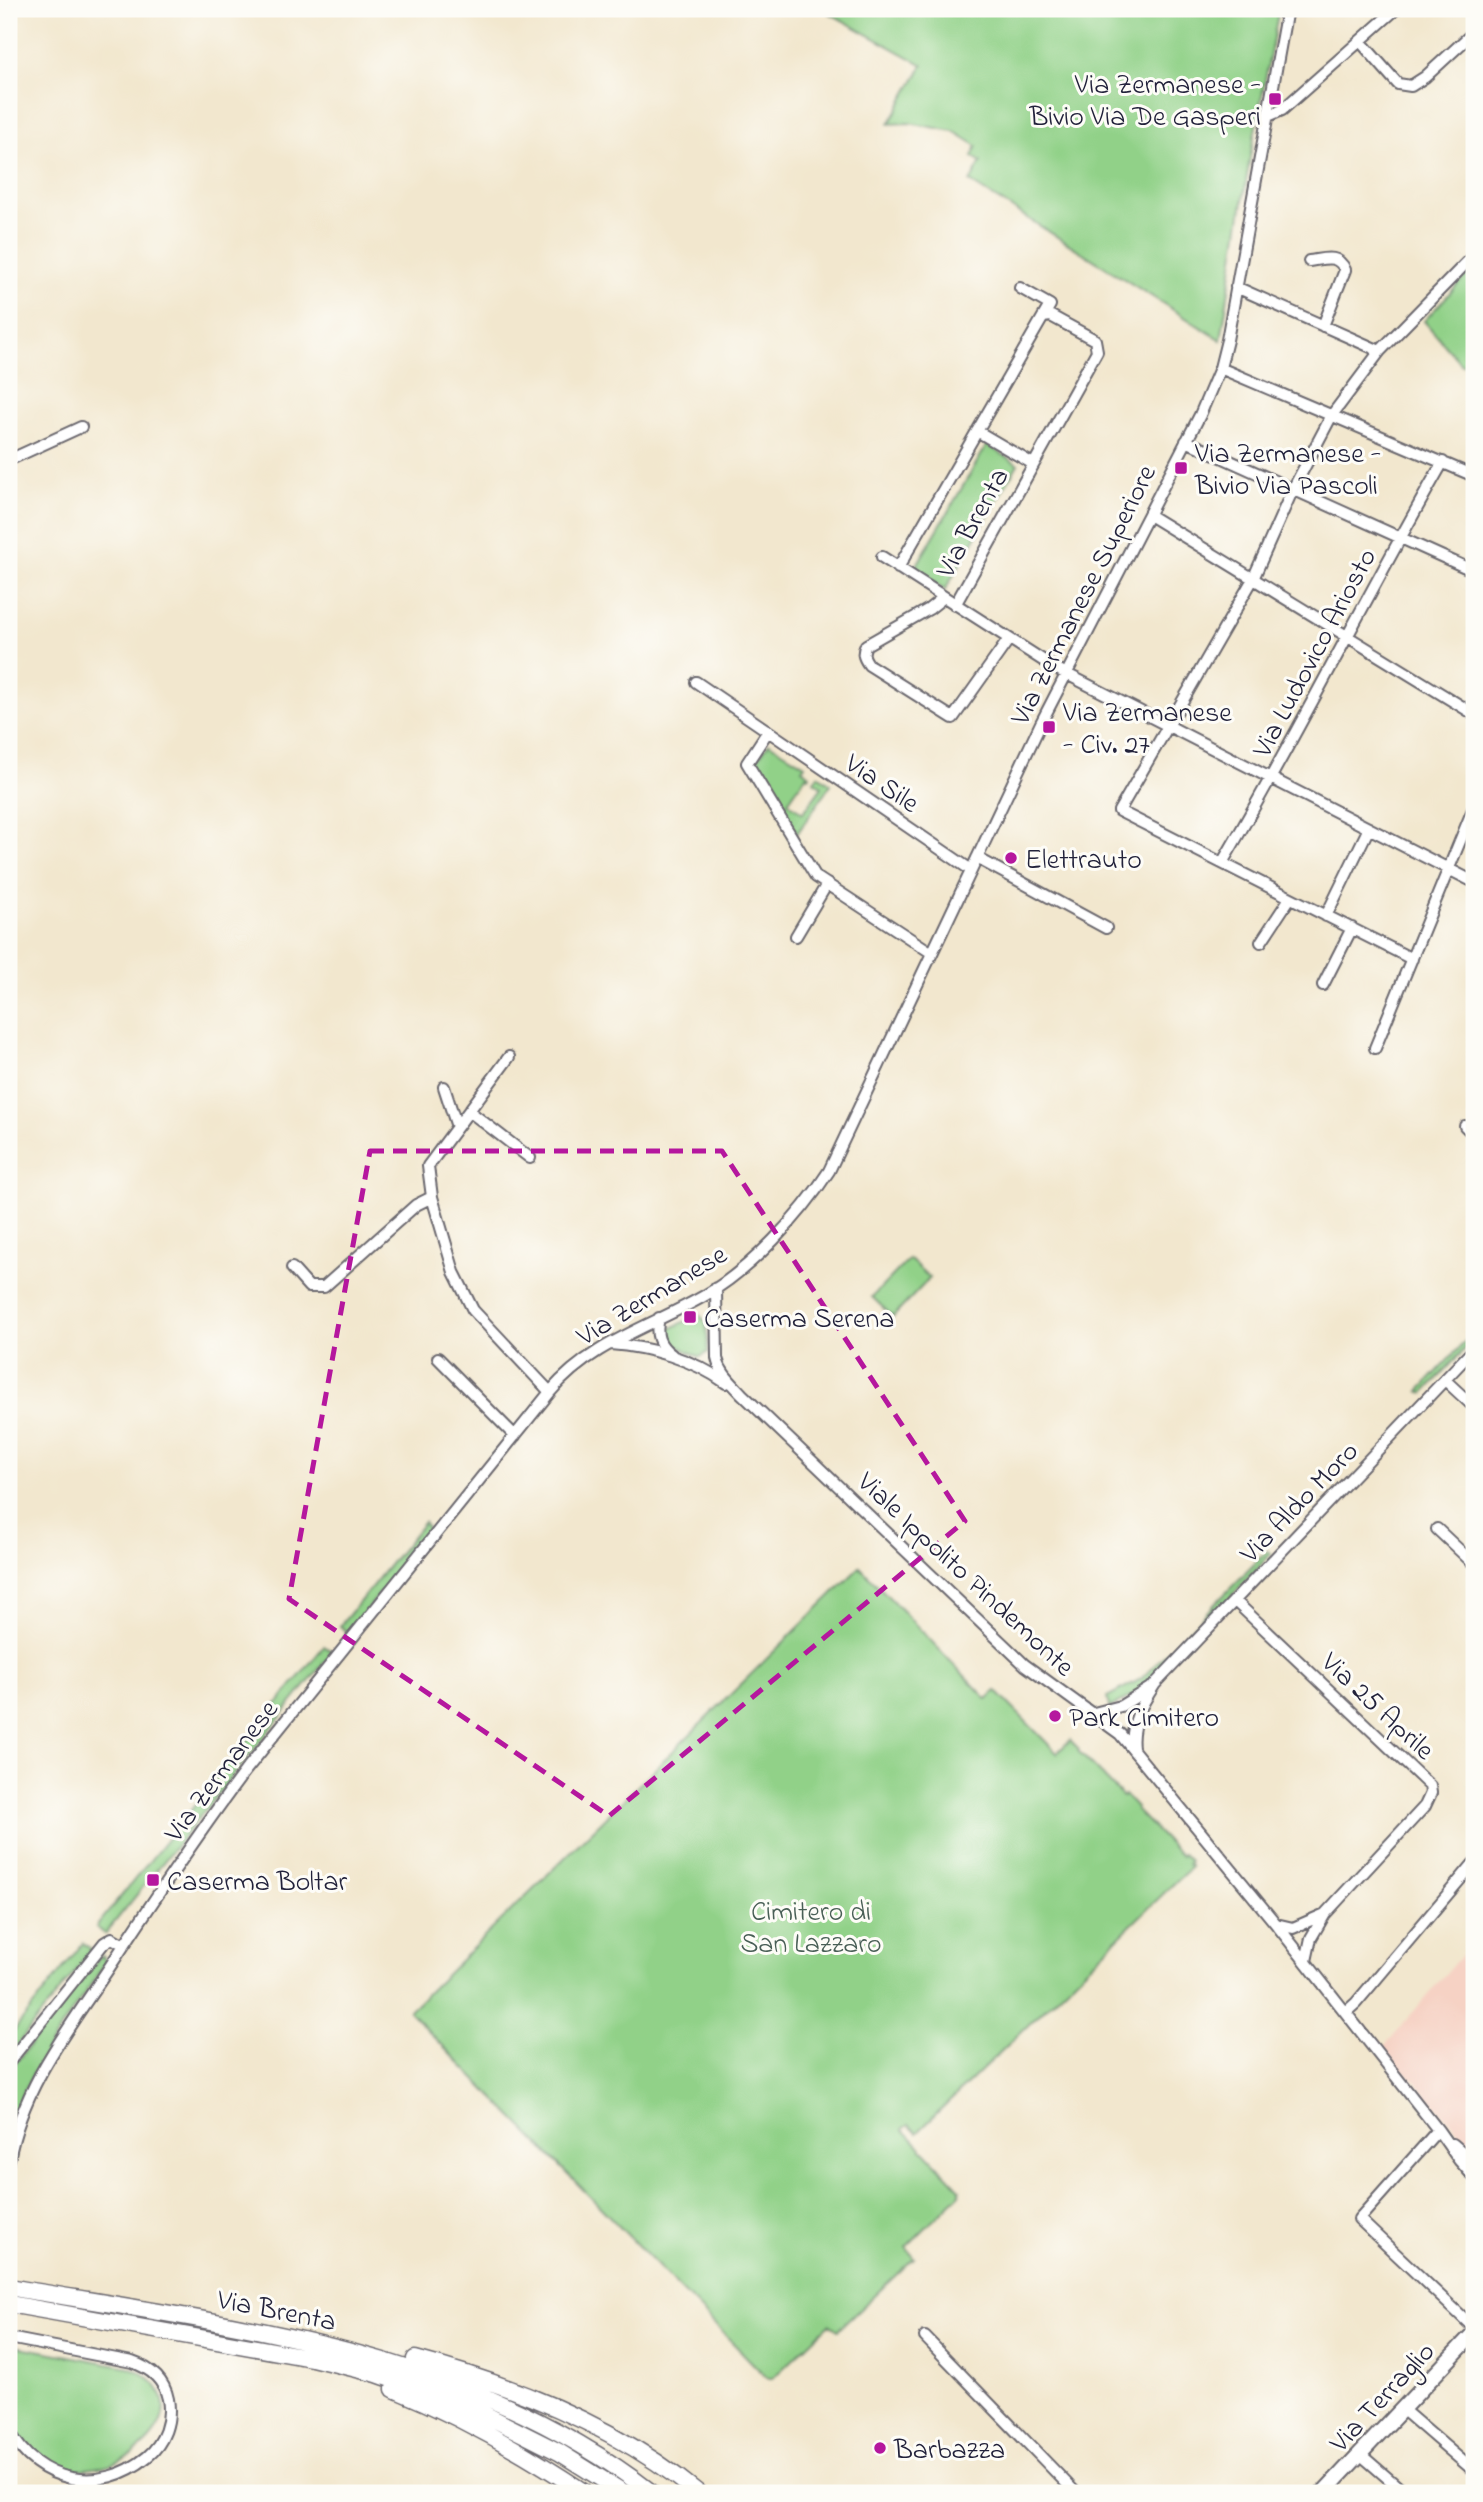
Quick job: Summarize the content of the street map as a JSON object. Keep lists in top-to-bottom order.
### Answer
{
  "streets": {
    "highway": ["Via Brenta"],
    "main road": ["Via Terraglio"],
    "street": [
      "Via Zermanese Superiore",
      "Via Ludovico Ariosto",
      "Via Sile",
      "Via Zermanese",
      "Via Aldo Moro",
      "Viale Ippolito Pindemonte",
      "Via 25 Aprile"
    ]
  },
  "crossings": [
    ["Via Zermanese Superiore", "Via Sile"],
    ["Via Zermanese Superiore", "Via Zermanese"],
    ["Via Zermanese", "Viale Ippolito Pindemonte"],
    ["Via Aldo Moro", "Via 25 Aprile"],
    ["Viale Ippolito Pindemonte", "Via 25 Aprile"]
  ],
  "parks": ["Cimitero di San Lazzaro"],
  "places": {
    "transit": [
      "Via Zermanese - Bivio Via De Gasperi",
      "Via Zermanese - Bivio Via Pascoli",
      "Via Zermanese - Civ. 27",
      "Caserma Serena",
      "Caserma Boltar"
    ],
    "other": ["Elettrauto", "Park Cimitero", "Barbazza"]
  }
}
